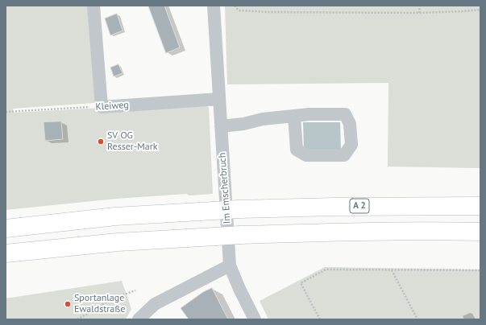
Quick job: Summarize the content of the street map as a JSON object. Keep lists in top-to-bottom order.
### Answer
{
  "streets": {
    "highway": ["A 2"],
    "street": ["Kleiweg", "Im Emscherbruch"]
  },
  "crossings": [
    ["Kleiweg", "Im Emscherbruch"]
  ],
  "places": ["SV OG Resser-Mark", "Sportanlage Ewaldstraße"]
}
